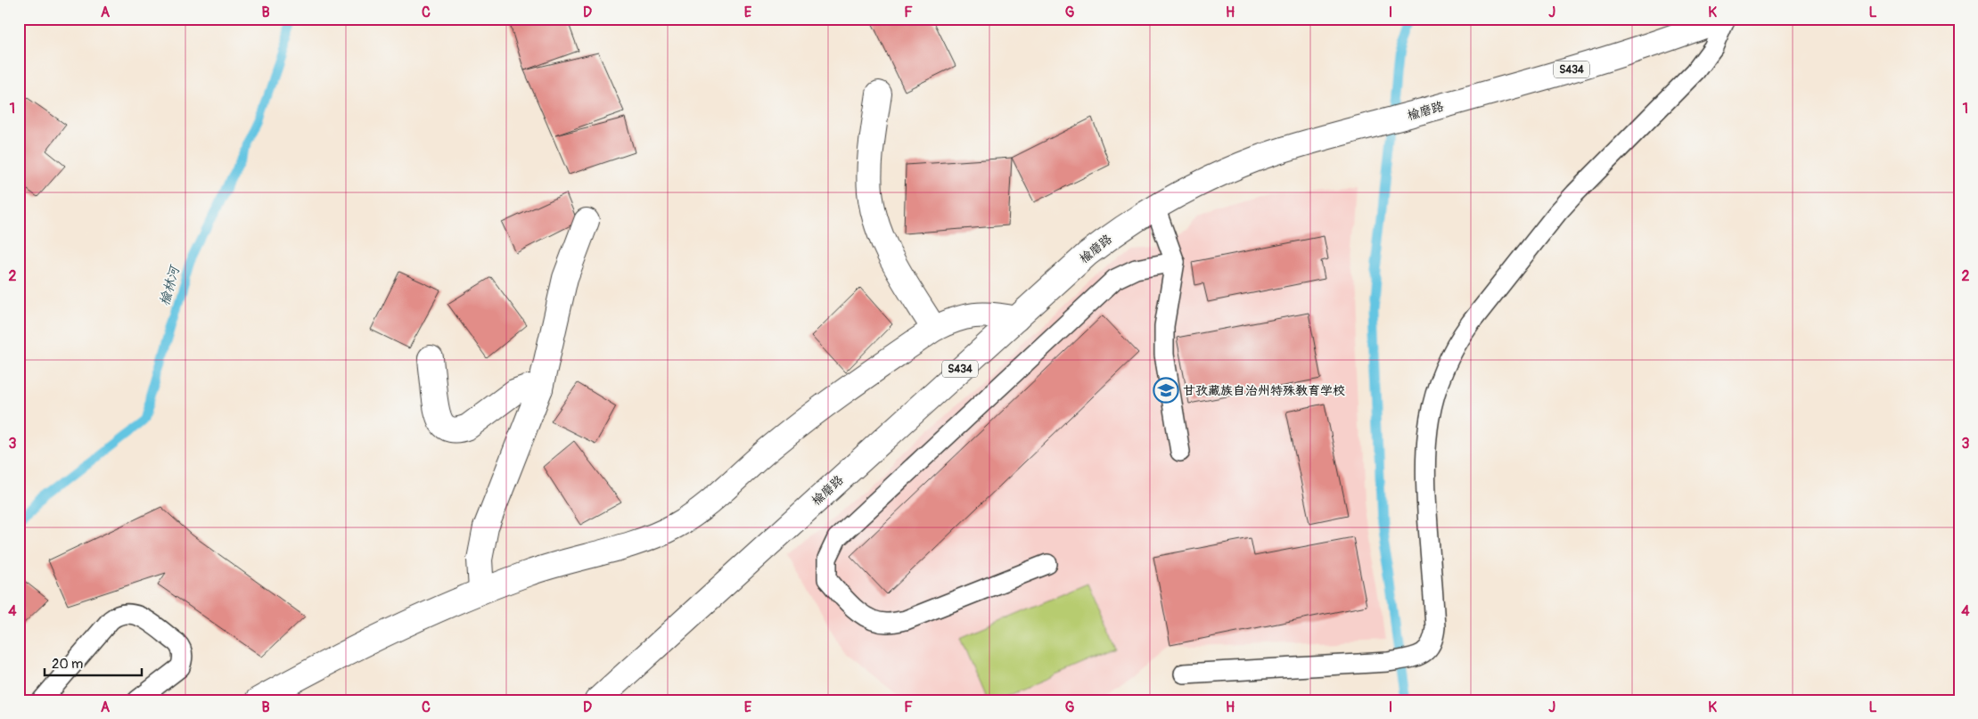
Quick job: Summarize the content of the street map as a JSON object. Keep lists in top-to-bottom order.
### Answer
{
  "streets": {
    "street": ["S434", "榆磨路"]
  },
  "water": ["榆林河"],
  "places": {
    "school or university": ["甘孜藏族自治州特殊教育学校"]
  },
  "scale_bar": "20 m",
  "grid": {
    "columns": [
      "A",
      "B",
      "C",
      "D",
      "E",
      "F",
      "G",
      "H",
      "I",
      "J",
      "K",
      "L"
    ],
    "rows": [
      "1",
      "2",
      "3",
      "4"
    ]
  }
}
